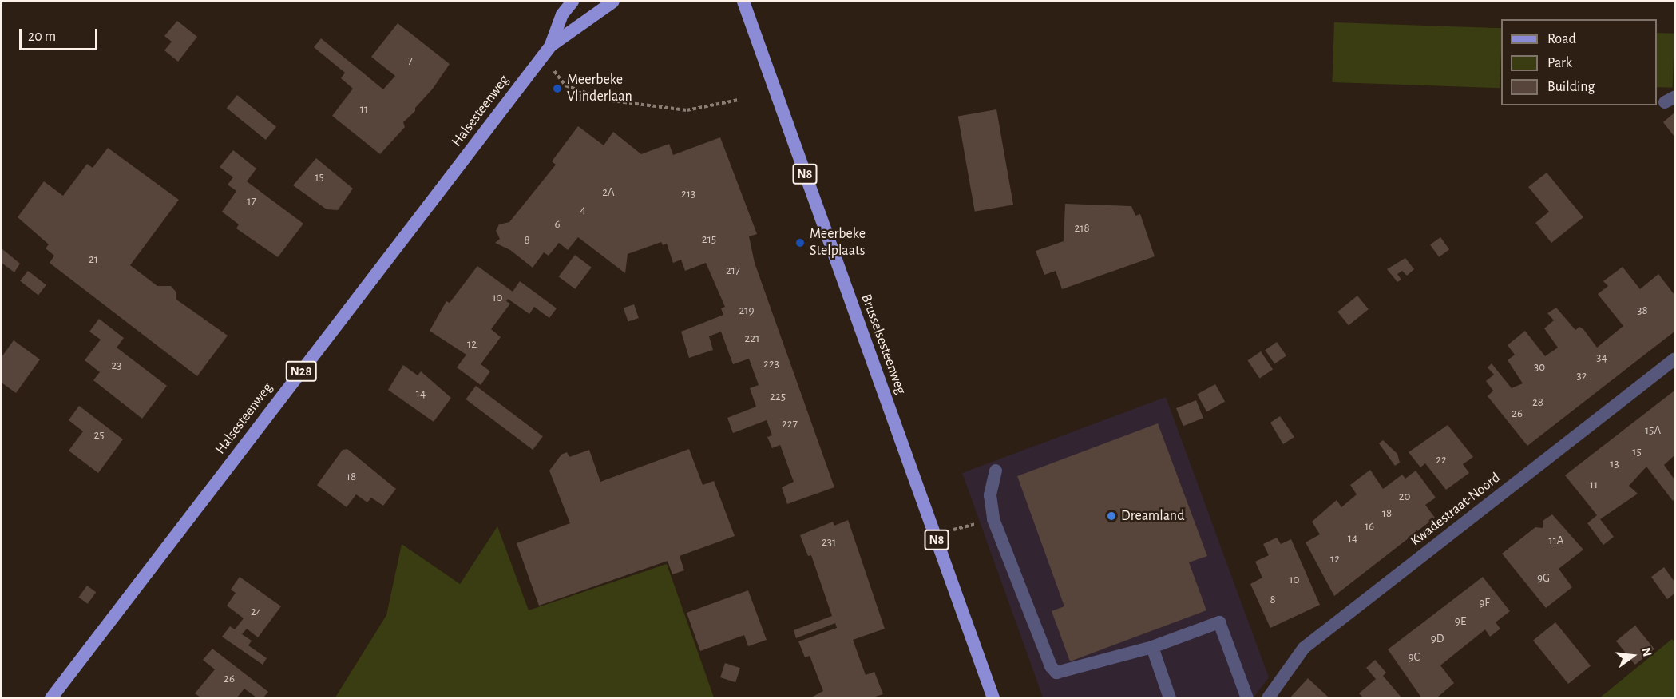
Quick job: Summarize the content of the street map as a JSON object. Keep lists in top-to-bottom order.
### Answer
{
  "streets": {
    "main road": [
      "Halsesteenweg",
      "N8",
      "Brusselsesteenweg",
      "N28"
    ],
    "street": ["Kwadestraat-Noord"]
  },
  "places": ["Meerbeke Vlinderlaan", "Meerbeke Stelplaats", "Dreamland"],
  "house_numbers": [
    "7",
    "11",
    "15",
    "2A",
    "213",
    "17",
    "4",
    "6",
    "218",
    "215",
    "8",
    "21",
    "217",
    "10",
    "219",
    "38",
    "221",
    "12",
    "34",
    "223",
    "23",
    "30",
    "32",
    "14",
    "225",
    "28",
    "26",
    "227",
    "15A",
    "25",
    "15",
    "22",
    "13",
    "18",
    "11",
    "20",
    "18",
    "16",
    "14",
    "11A",
    "231",
    "12",
    "9G",
    "10",
    "8",
    "9F",
    "24",
    "9E",
    "9D",
    "9C",
    "26"
  ],
  "legend": ["Road", "Park", "Building"],
  "scale_bar": "20 m",
  "north": "right"
}
